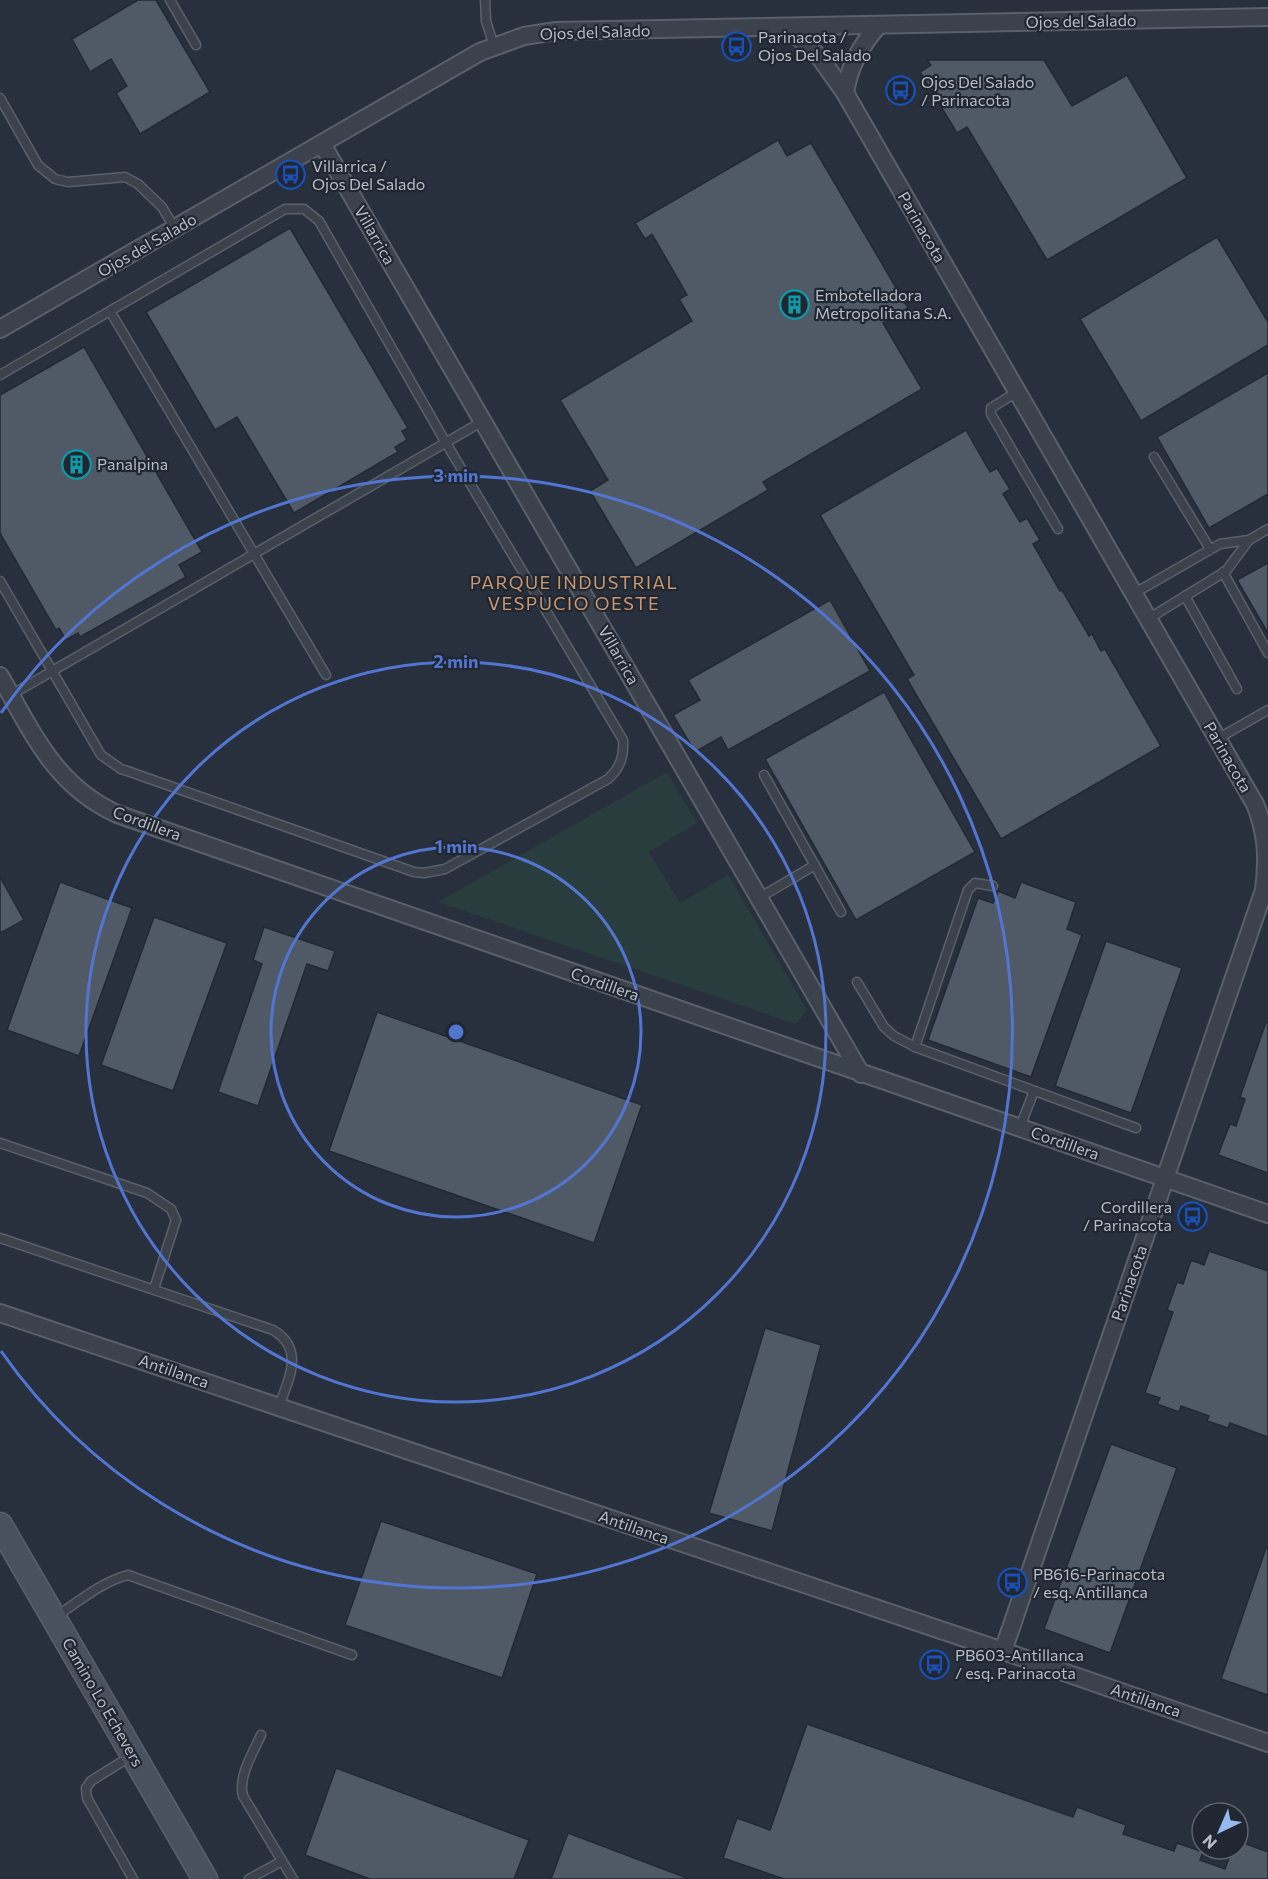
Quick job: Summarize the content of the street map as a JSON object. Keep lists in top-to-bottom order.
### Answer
{
  "streets": {
    "main road": ["Camino Lo Echevers"],
    "street": [
      "Ojos del Salado",
      "Parinacota",
      "Villarrica",
      "Cordillera",
      "Antillanca"
    ]
  },
  "crossings": [
    ["Ojos del Salado", "Parinacota"],
    ["Ojos del Salado", "Villarrica"],
    ["Parinacota", "Cordillera"],
    ["Parinacota", "Antillanca"],
    ["Villarrica", "Cordillera"]
  ],
  "districts": ["PARQUE INDUSTRIAL VESPUCIO OESTE"],
  "places": {
    "bus stop": [
      "Parinacota / Ojos Del Salado",
      "Ojos Del Salado / Parinacota",
      "Villarrica / Ojos Del Salado",
      "Cordillera / Parinacota",
      "PB616-Parinacota / esq. Antillanca",
      "PB603-Antillanca / esq. Parinacota"
    ],
    "building": ["Embotelladora Metropolitana S.A.", "Panalpina"]
  },
  "north": "bottom left",
  "rings": ["3 min", "2 min", "1 min"]
}
